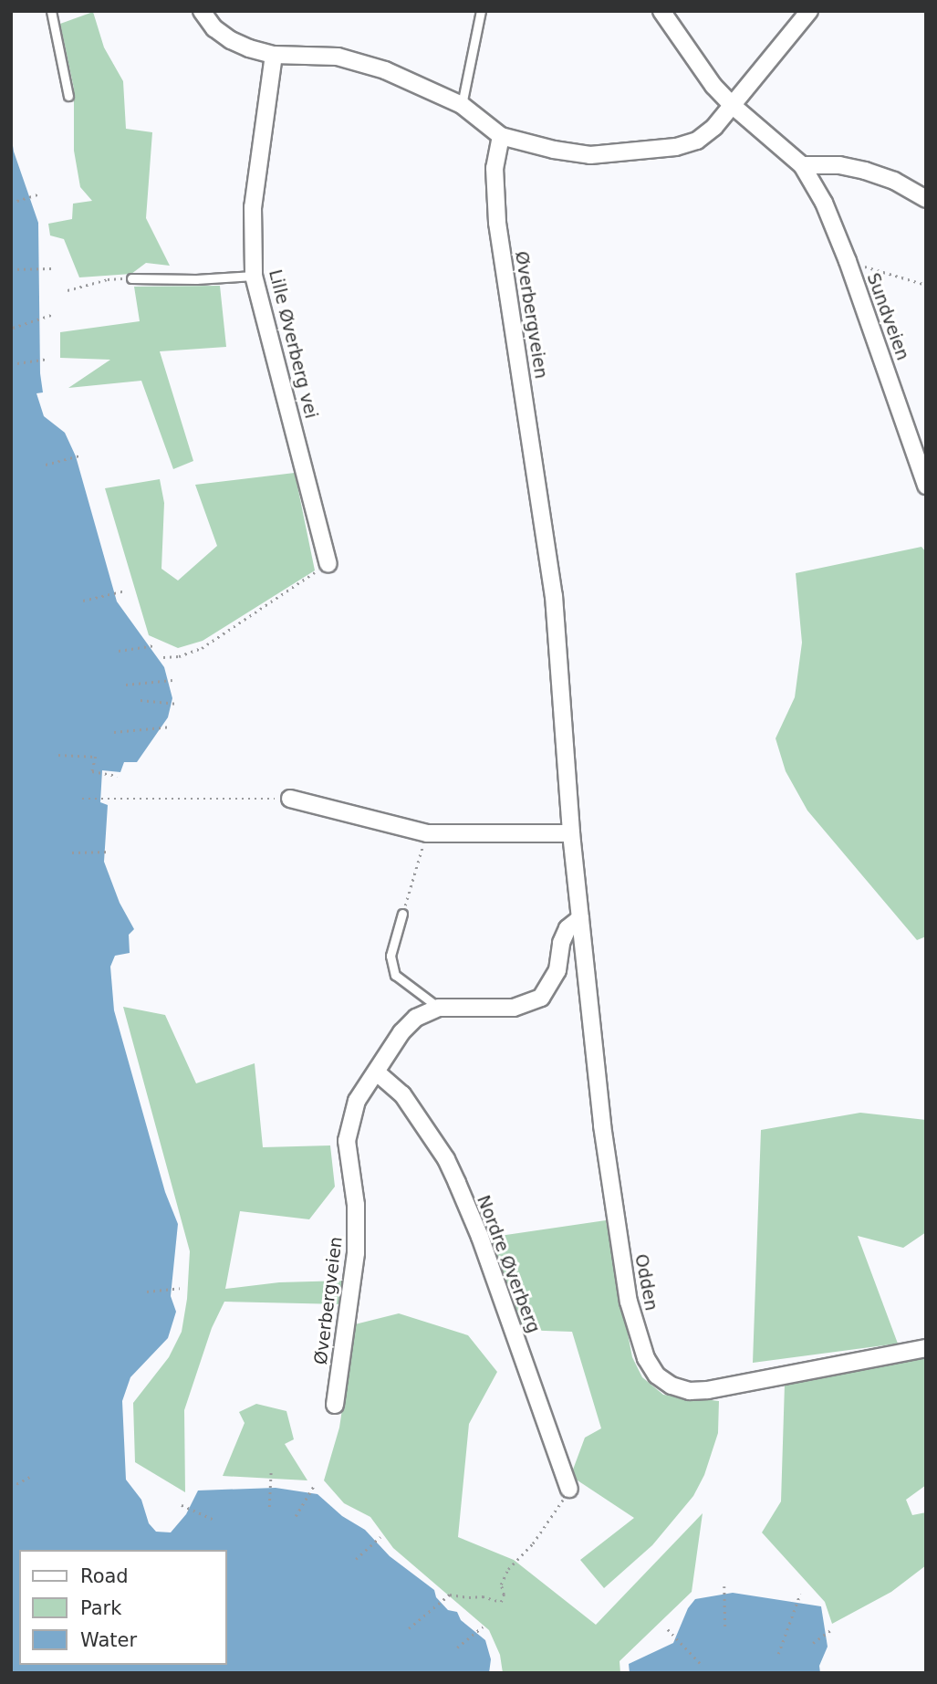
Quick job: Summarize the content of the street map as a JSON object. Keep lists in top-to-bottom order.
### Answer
{
  "streets": {
    "street": [
      "Øverbergveien",
      "Sundveien",
      "Lille Øverberg vei",
      "Nordre Øverberg",
      "Odden"
    ]
  },
  "crossings": [
    ["Øverbergveien", "Nordre Øverberg"],
    ["Øverbergveien", "Odden"]
  ],
  "legend": ["Road", "Park", "Water"]
}
